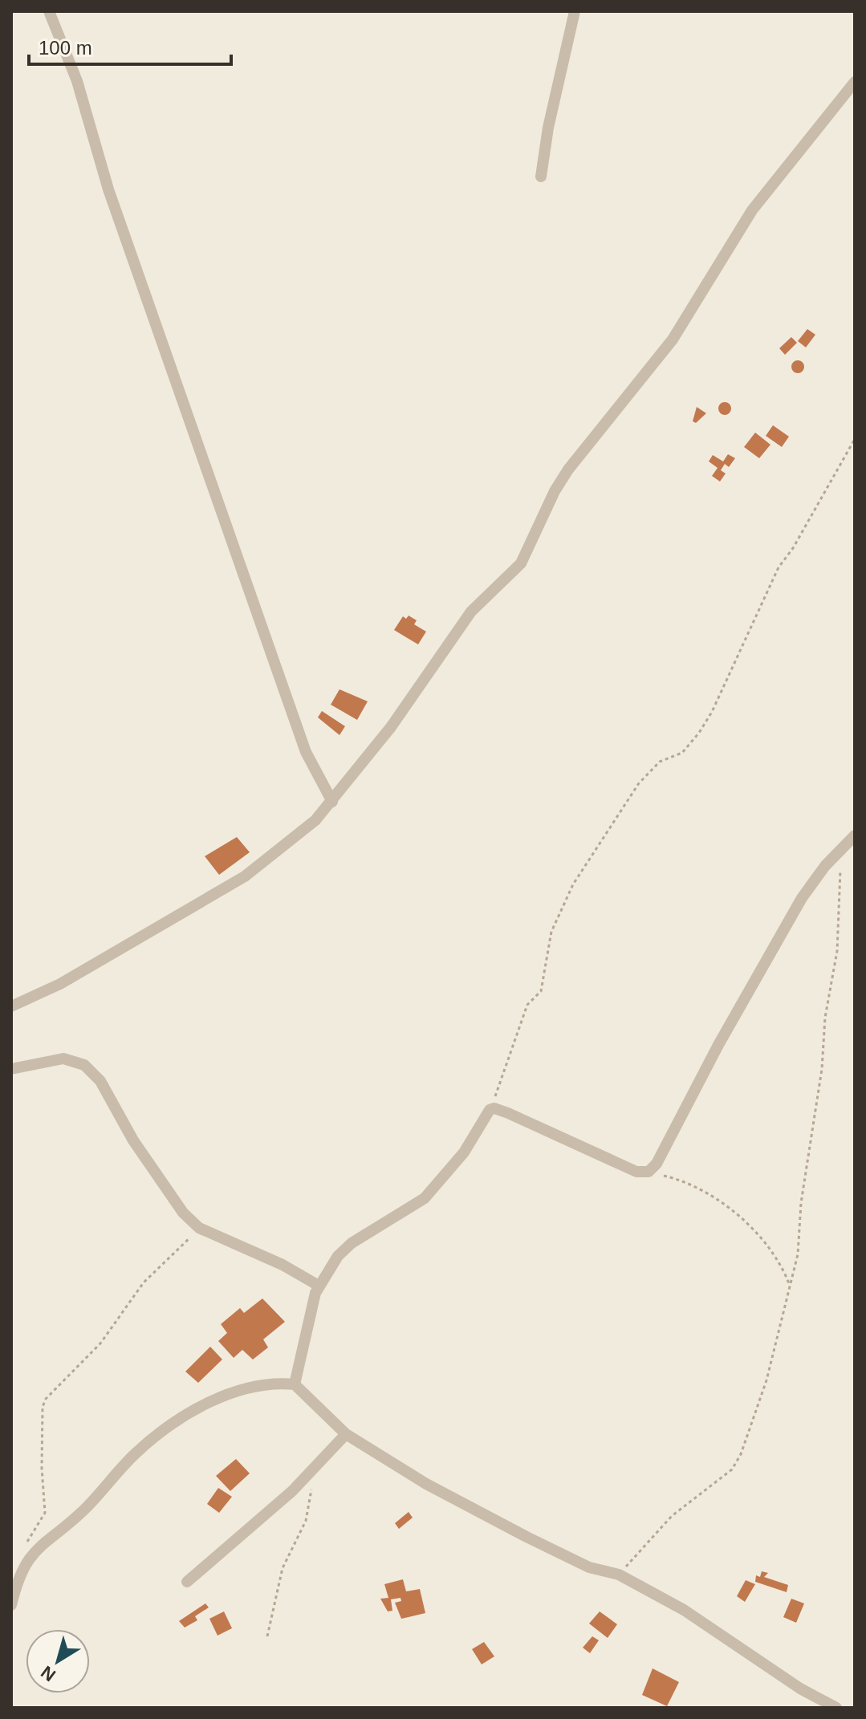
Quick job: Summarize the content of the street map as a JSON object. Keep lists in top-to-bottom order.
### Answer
{
  "scale_bar": "100 m",
  "north": "bottom left"
}
